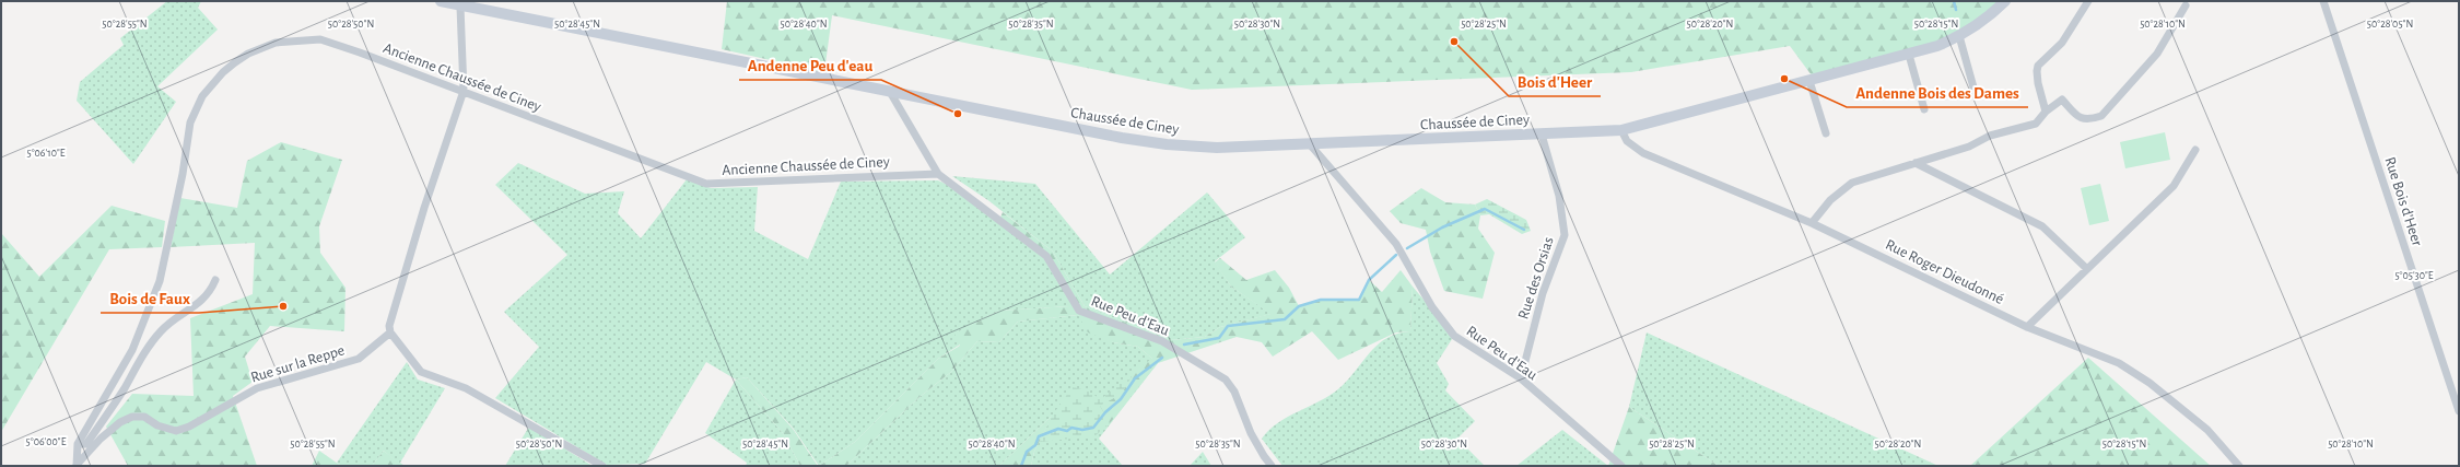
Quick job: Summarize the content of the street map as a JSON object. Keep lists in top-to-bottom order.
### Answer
{
  "streets": {
    "main road": ["Chaussée de Ciney"],
    "street": [
      "Ancienne Chaussée de Ciney",
      "Rue Bois d'Heer",
      "Rue Roger Dieudonné",
      "Rue des Orsias",
      "Rue Peu d'Eau",
      "Rue sur la Reppe"
    ]
  },
  "crossings": [
    ["Ancienne Chaussée de Ciney", "Rue Peu d'Eau"],
    ["Ancienne Chaussée de Ciney", "Rue sur la Reppe"],
    ["Chaussée de Ciney", "Rue Roger Dieudonné"],
    ["Chaussée de Ciney", "Rue des Orsias"],
    ["Chaussée de Ciney", "Rue Peu d'Eau"],
    ["Rue des Orsias", "Rue Peu d'Eau"]
  ],
  "places": [
    "Bois d'Heer",
    "Andenne Bois des Dames",
    "Andenne Peu d'eau",
    "Bois de Faux"
  ],
  "coordinates": [
    "50°28'55\"N",
    "50°28'50\"N",
    "50°28'45\"N",
    "50°28'40\"N",
    "50°28'35\"N",
    "50°28'30\"N",
    "50°28'25\"N",
    "50°28'20\"N",
    "50°28'15\"N",
    "50°28'10\"N",
    "50°28'05\"N",
    "5°06'10\"E",
    "5°05'30\"E",
    "5°06'00\"E"
  ]
}
